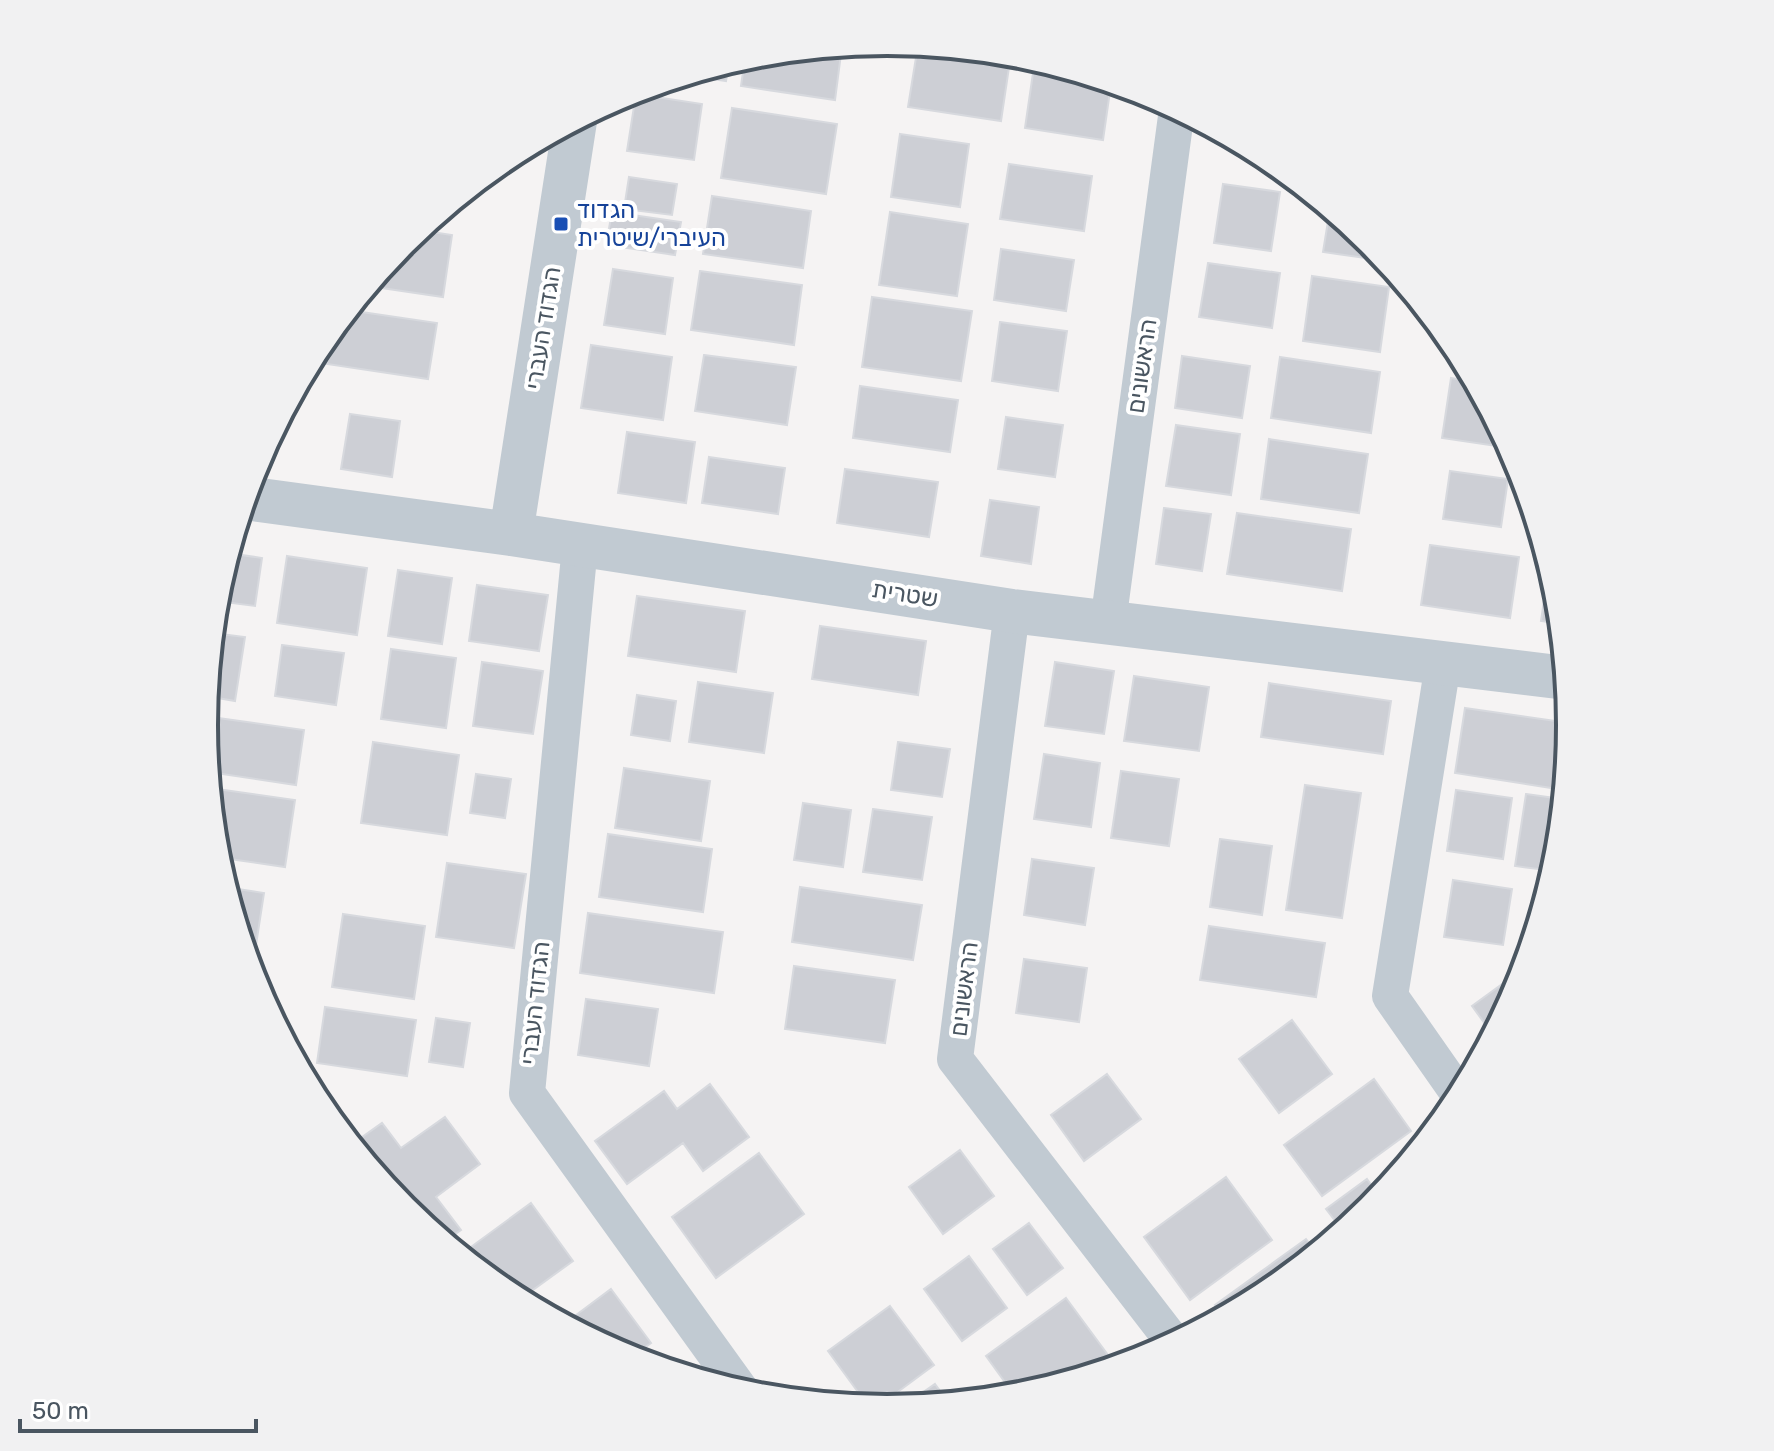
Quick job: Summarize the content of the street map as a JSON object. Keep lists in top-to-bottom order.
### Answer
{
  "streets": {
    "street": ["הגדוד העברי", "הראשונים", "שטרית"]
  },
  "crossings": [
    ["הגדוד העברי", "שטרית"],
    ["הראשונים", "שטרית"]
  ],
  "places": {
    "transit": ["הגדוד העיברי/שיטרית"]
  },
  "scale_bar": "50 m"
}
